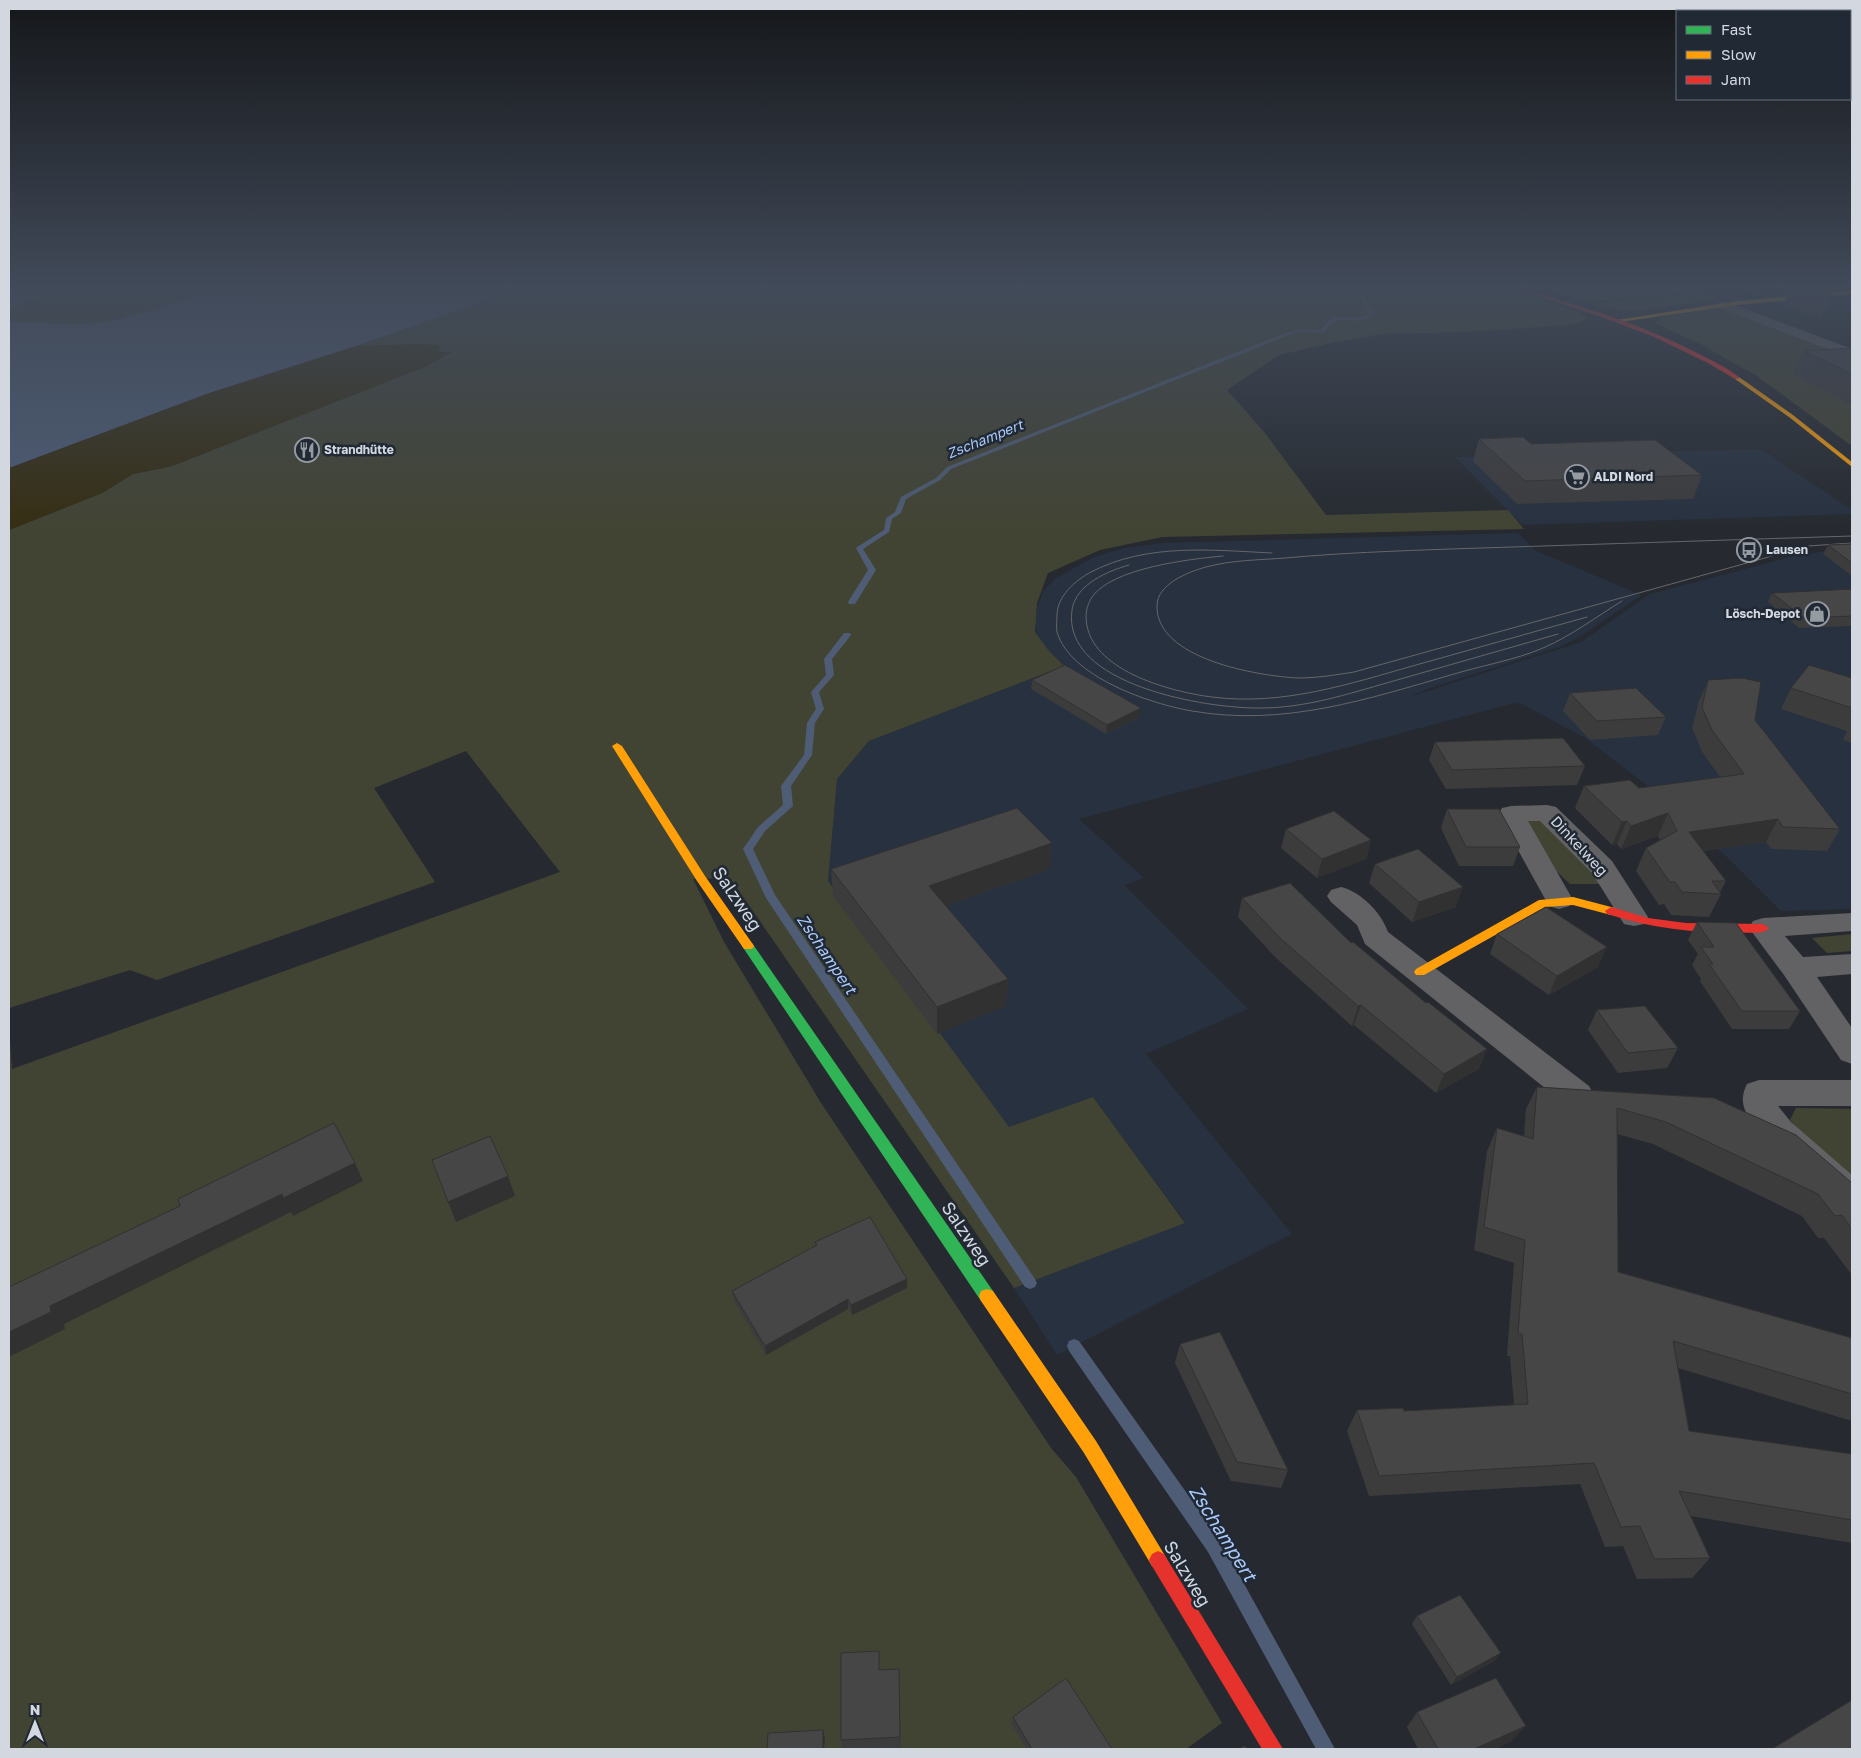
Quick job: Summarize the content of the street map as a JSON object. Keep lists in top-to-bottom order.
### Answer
{
  "streets": {
    "street": ["Dinkelweg", "Salzweg"]
  },
  "water": ["Zschampert"],
  "places": {
    "restaurant": ["Strandhütte"],
    "supermarket": ["ALDI Nord"],
    "bus stop": ["Lausen"],
    "shop": ["Lösch-Depot"]
  },
  "legend": ["Fast", "Slow", "Jam"],
  "north": "top"
}
